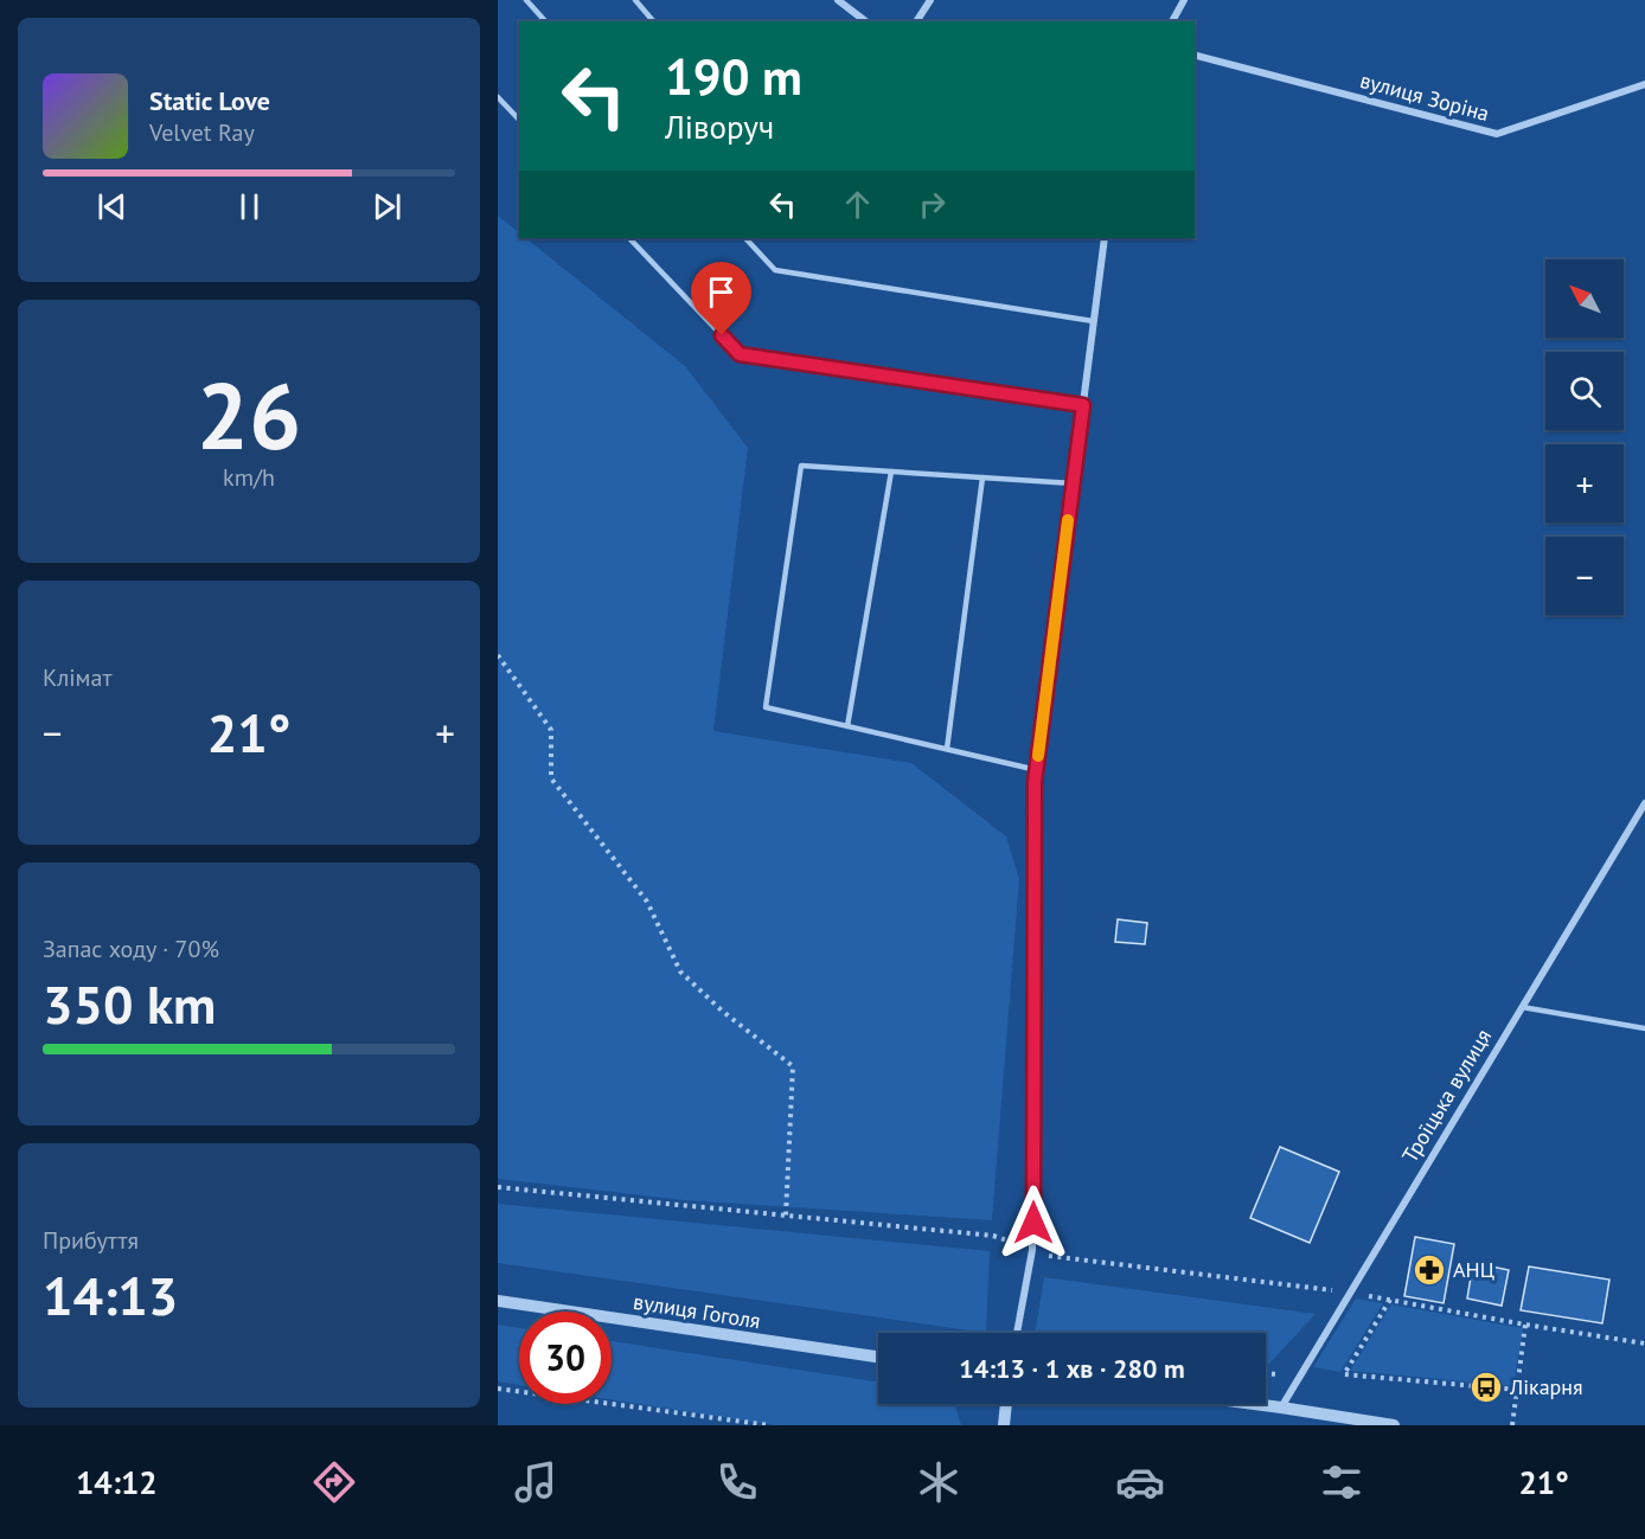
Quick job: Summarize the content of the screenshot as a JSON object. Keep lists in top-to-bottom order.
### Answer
{
  "streets": {
    "street": ["вулиця Зоріна", "Троїцька вулиця", "вулиця Гоголя"]
  },
  "places": {
    "pharmacy": ["АНЦ"],
    "bus stop": ["Лікарня"]
  },
  "north": "top left",
  "page": {
    "turn": ["190 m", "Ліворуч"],
    "song": ["Static Love", "Velvet Ray"],
    "map_buttons": ["+", "−"],
    "tile": [
      ["26", "km/h"],
      "Клімат",
      ["Запас ходу · 70%", "350 km"],
      ["Прибуття", "14:13"]
    ],
    "heat": ["−", "21°", "+"],
    "limit": "30",
    "trip": "14:13 · 1 хв · 280 m",
    "tabs": ["14:12", "21°"]
  }
}
